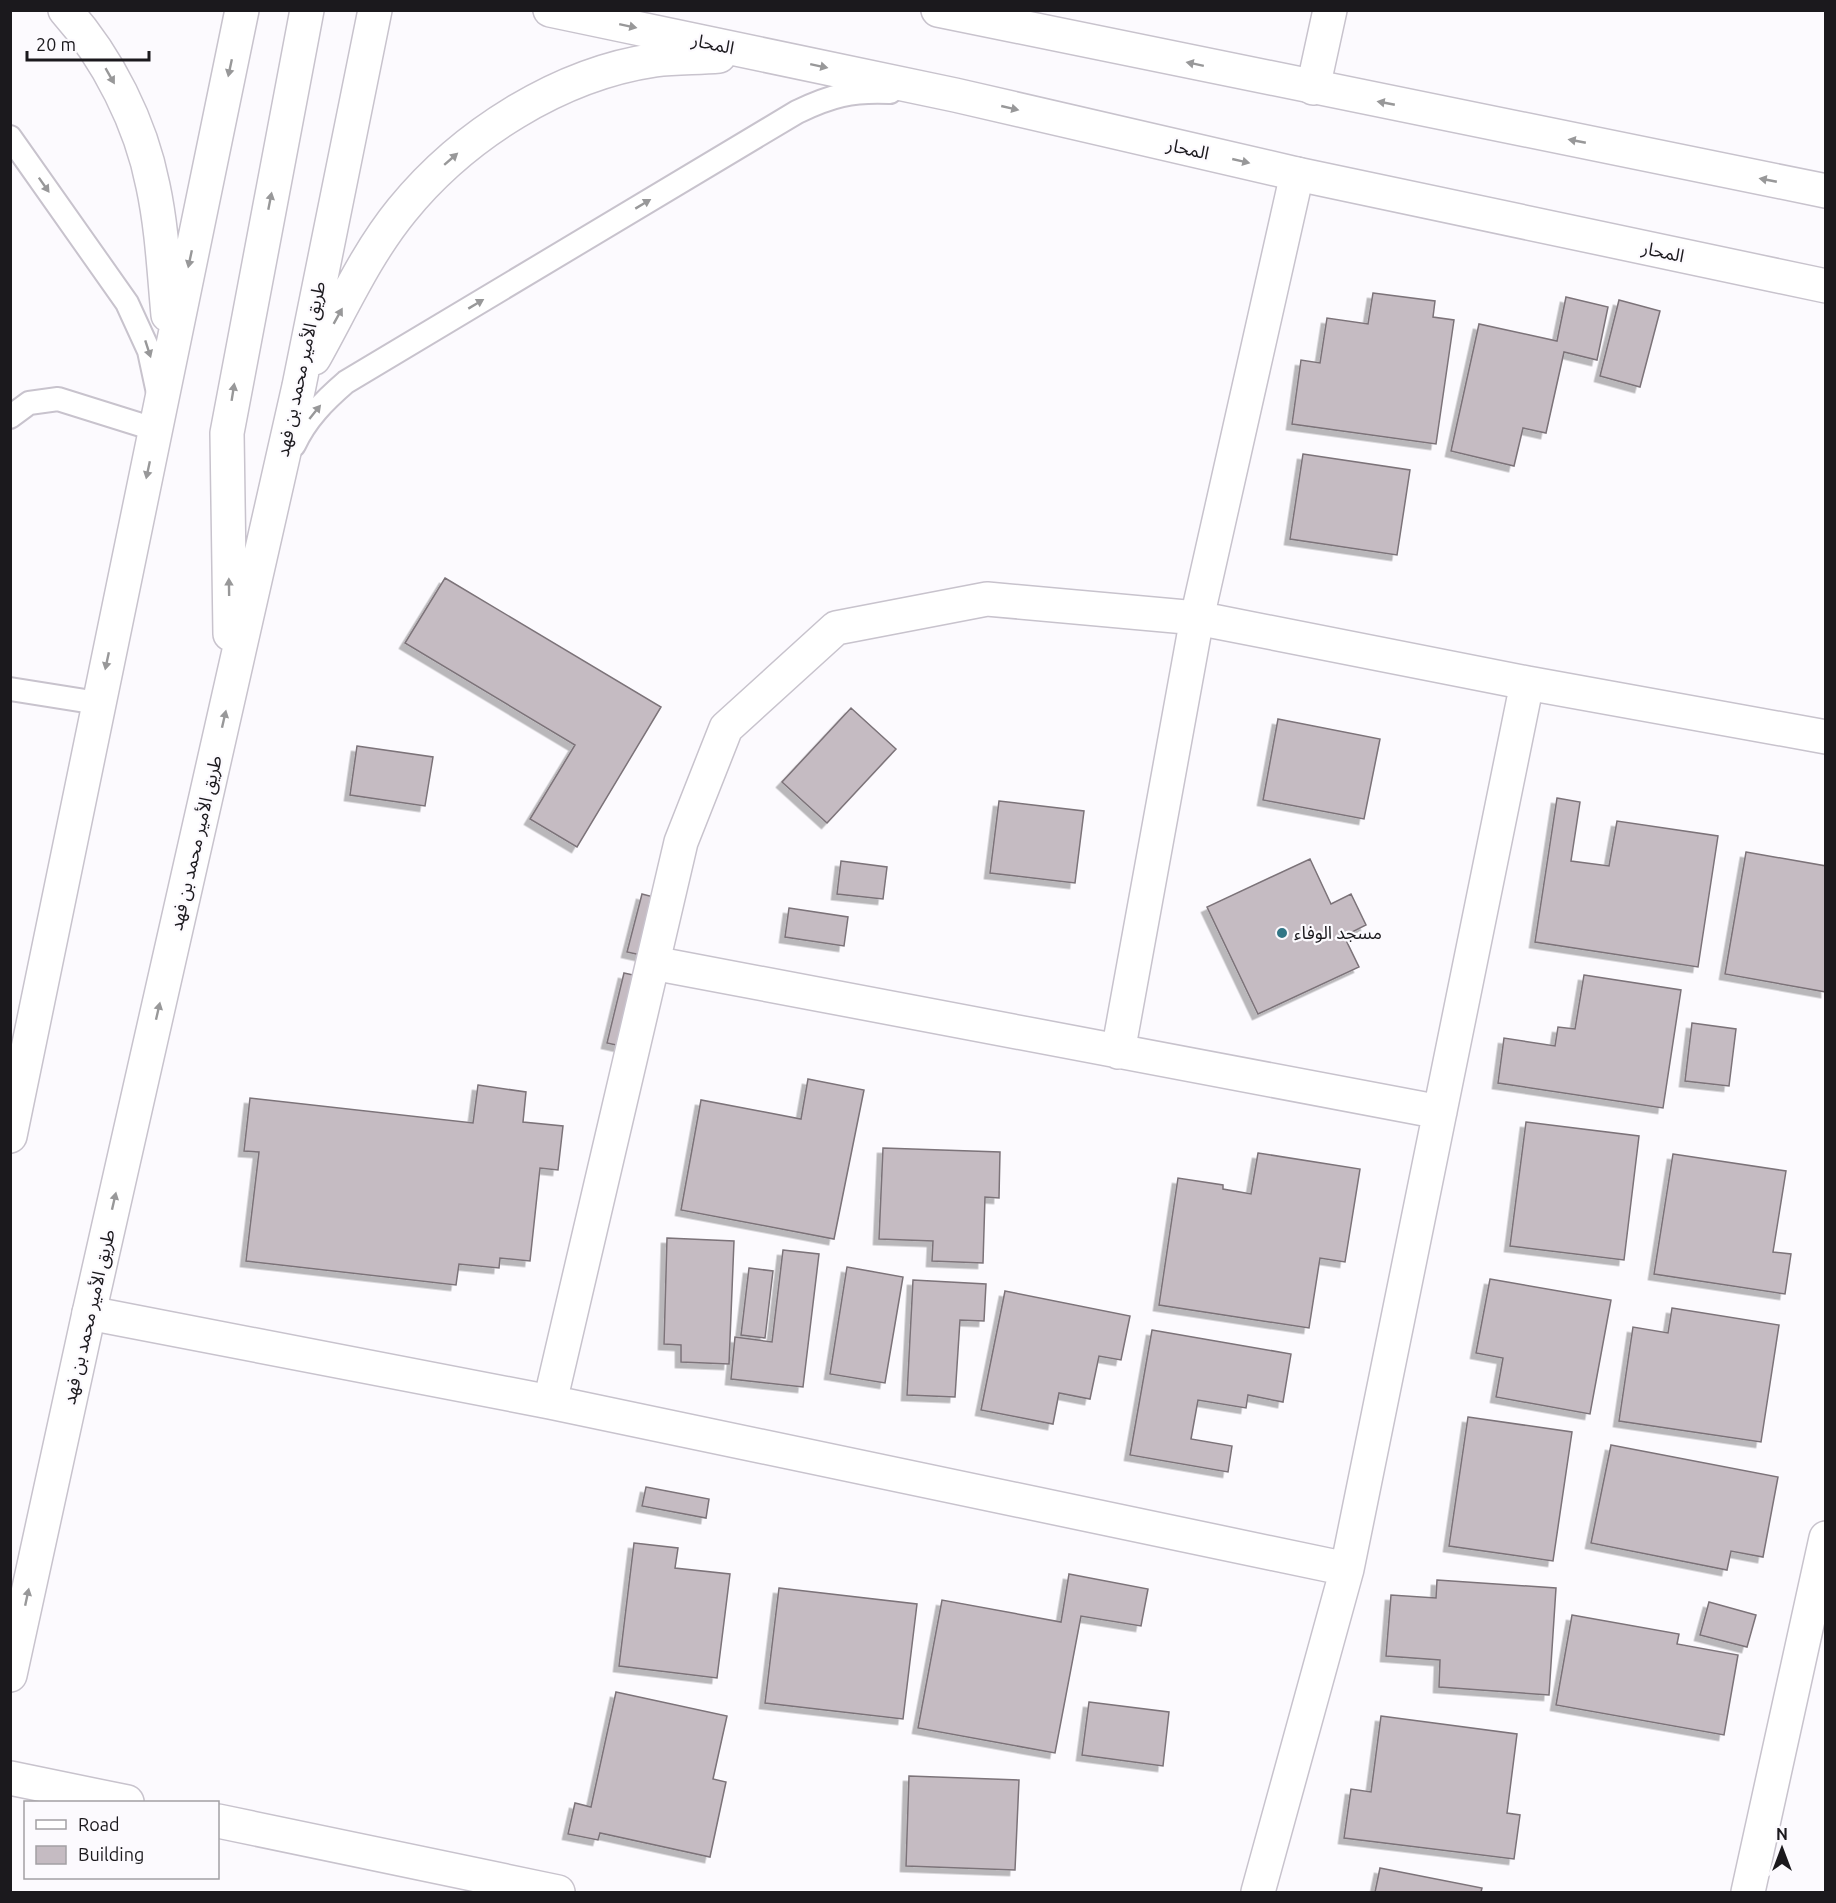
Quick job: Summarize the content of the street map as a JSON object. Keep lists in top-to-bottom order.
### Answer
{
  "streets": {
    "street": ["المحار", "طريق الأمير محمد بن فهد"]
  },
  "places": ["مسجد الوفاء"],
  "legend": ["Road", "Building"],
  "scale_bar": "20 m",
  "north": "top"
}
